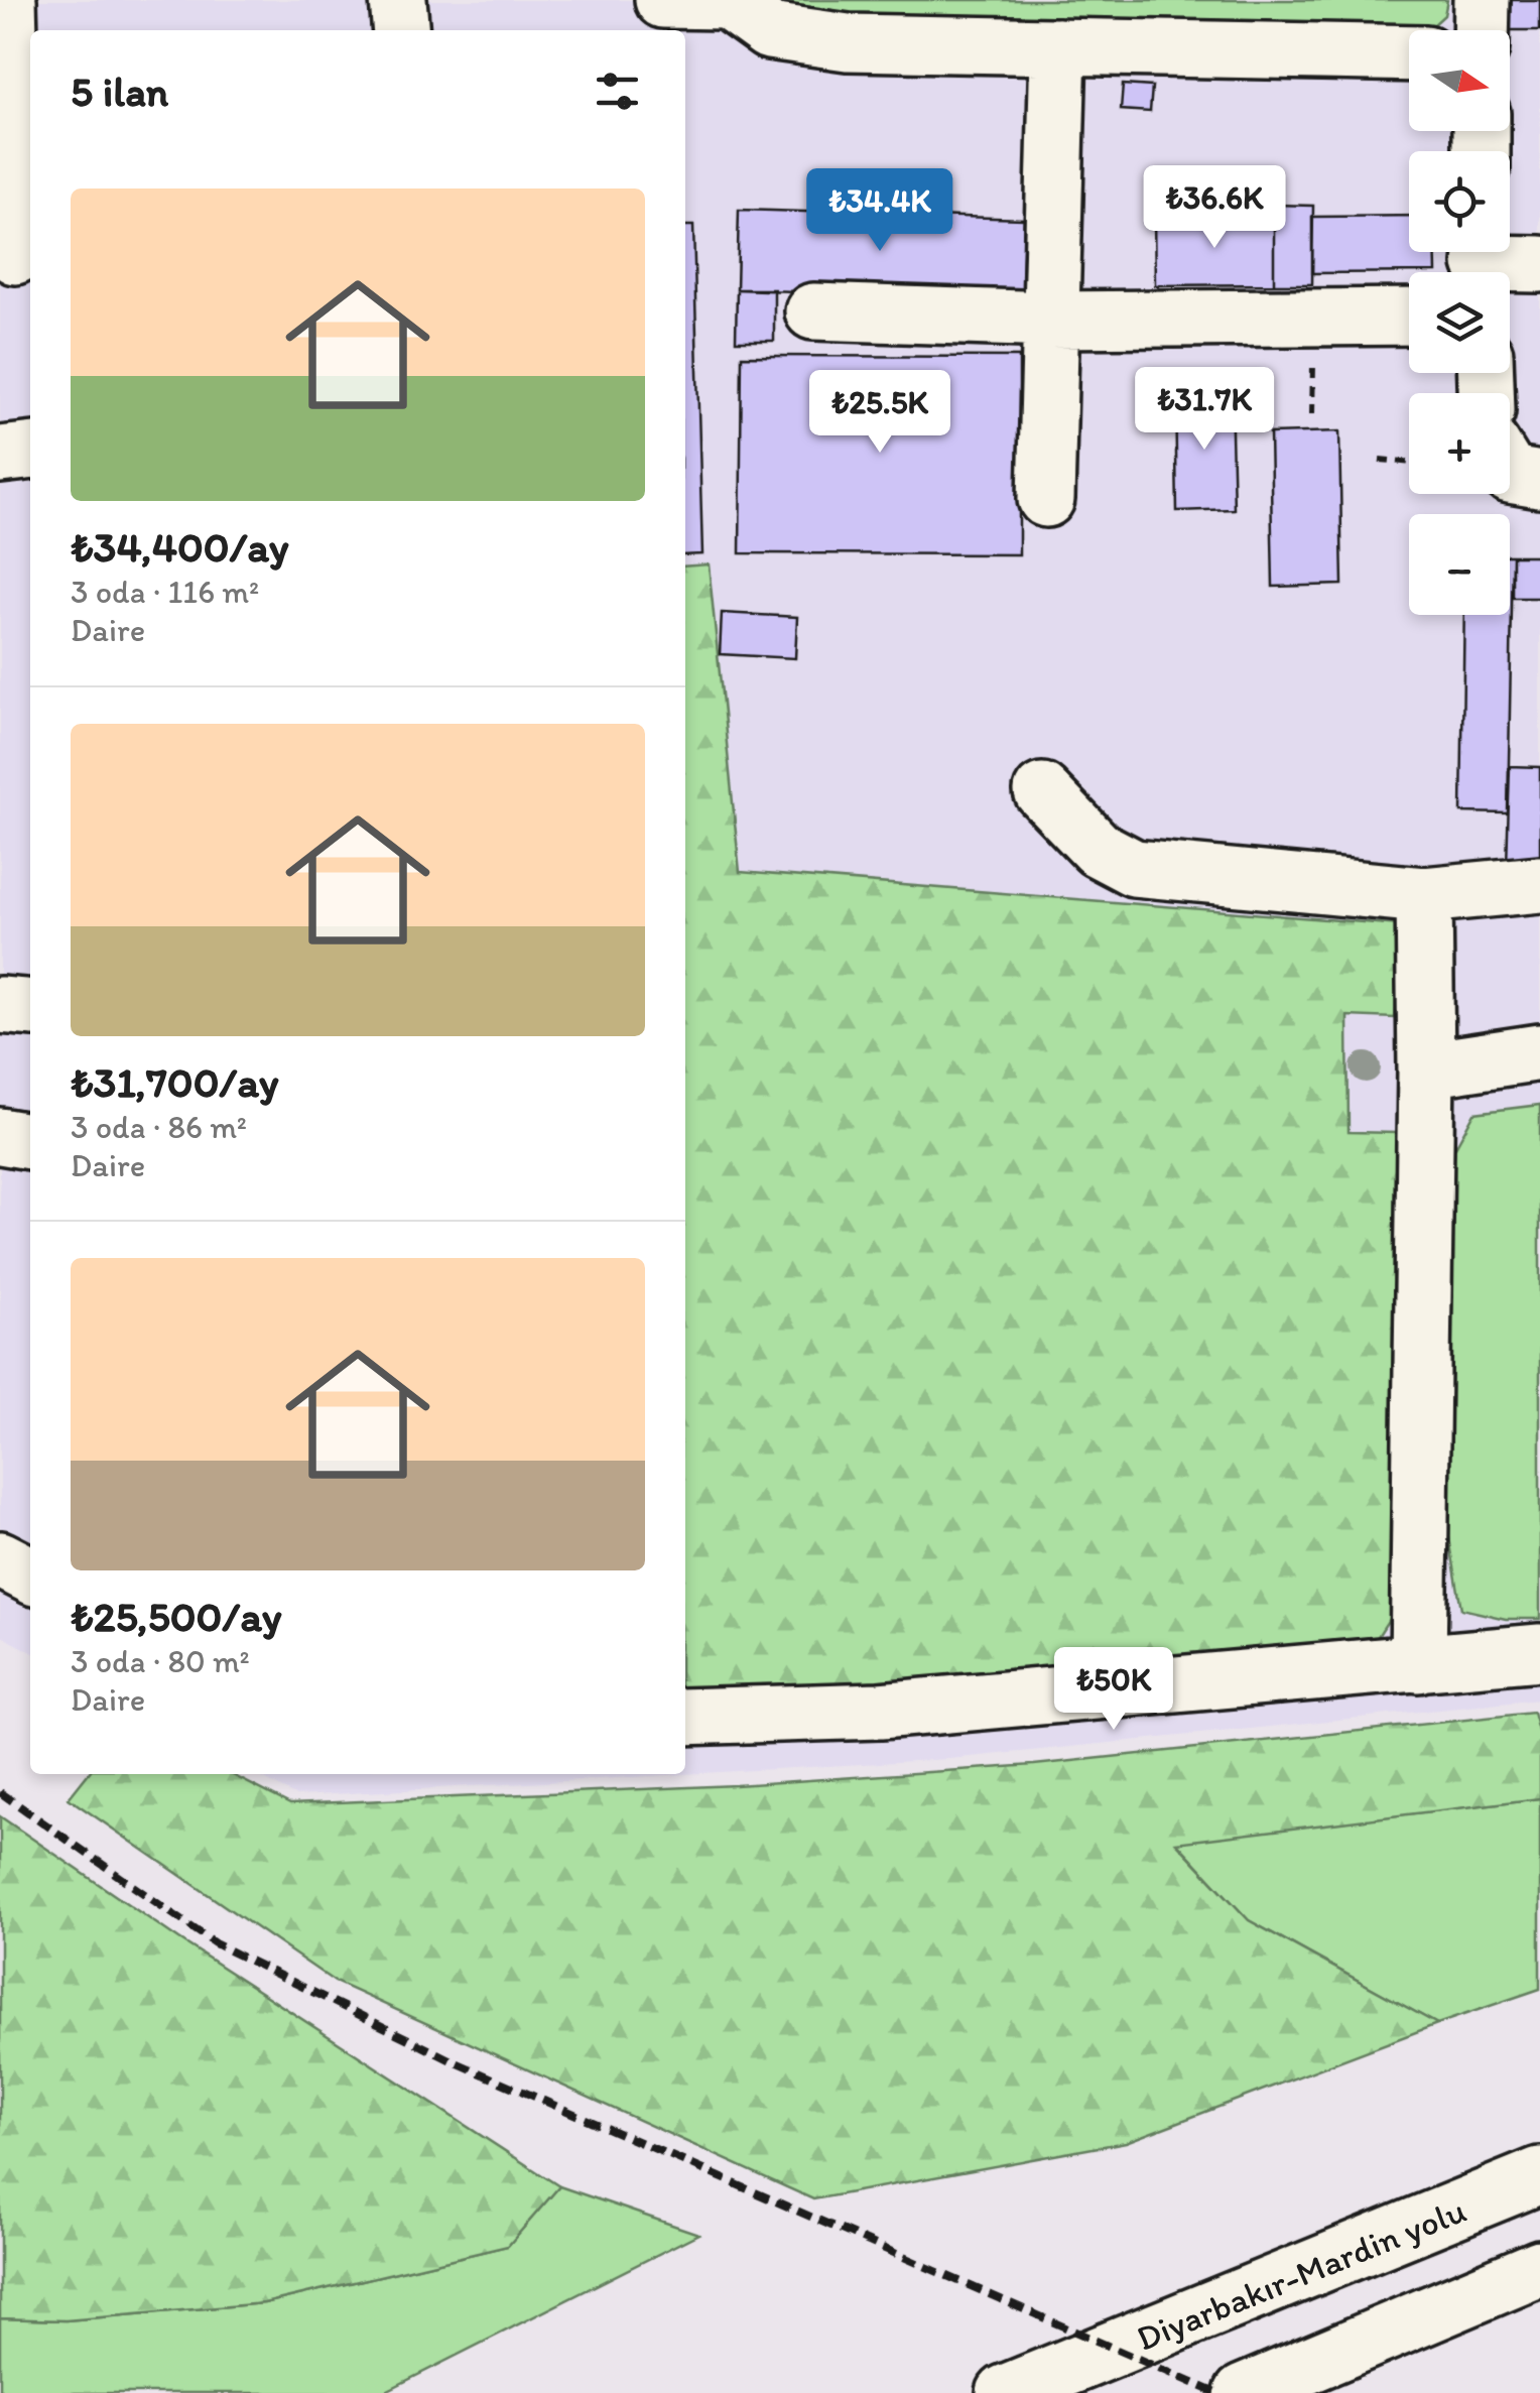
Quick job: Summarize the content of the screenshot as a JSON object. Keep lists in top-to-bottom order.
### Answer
{
  "streets": {
    "main road": ["Diyarbakır-Mardin yolu"]
  },
  "north": "right",
  "page": {
    "map_buttons": ["+", "−"],
    "heading": "5 ilan",
    "list": [
      {
        "name": "₺34,400/ay",
        "note": "3 oda · 116 m² · Daire"
      },
      {
        "name": "₺31,700/ay",
        "note": "3 oda · 86 m² · Daire"
      },
      {
        "name": "₺25,500/ay",
        "note": "3 oda · 80 m² · Daire"
      }
    ],
    "price": [
      "₺36.6K",
      "₺34.4K",
      "₺31.7K",
      "₺25.5K",
      "₺50K"
    ]
  }
}
